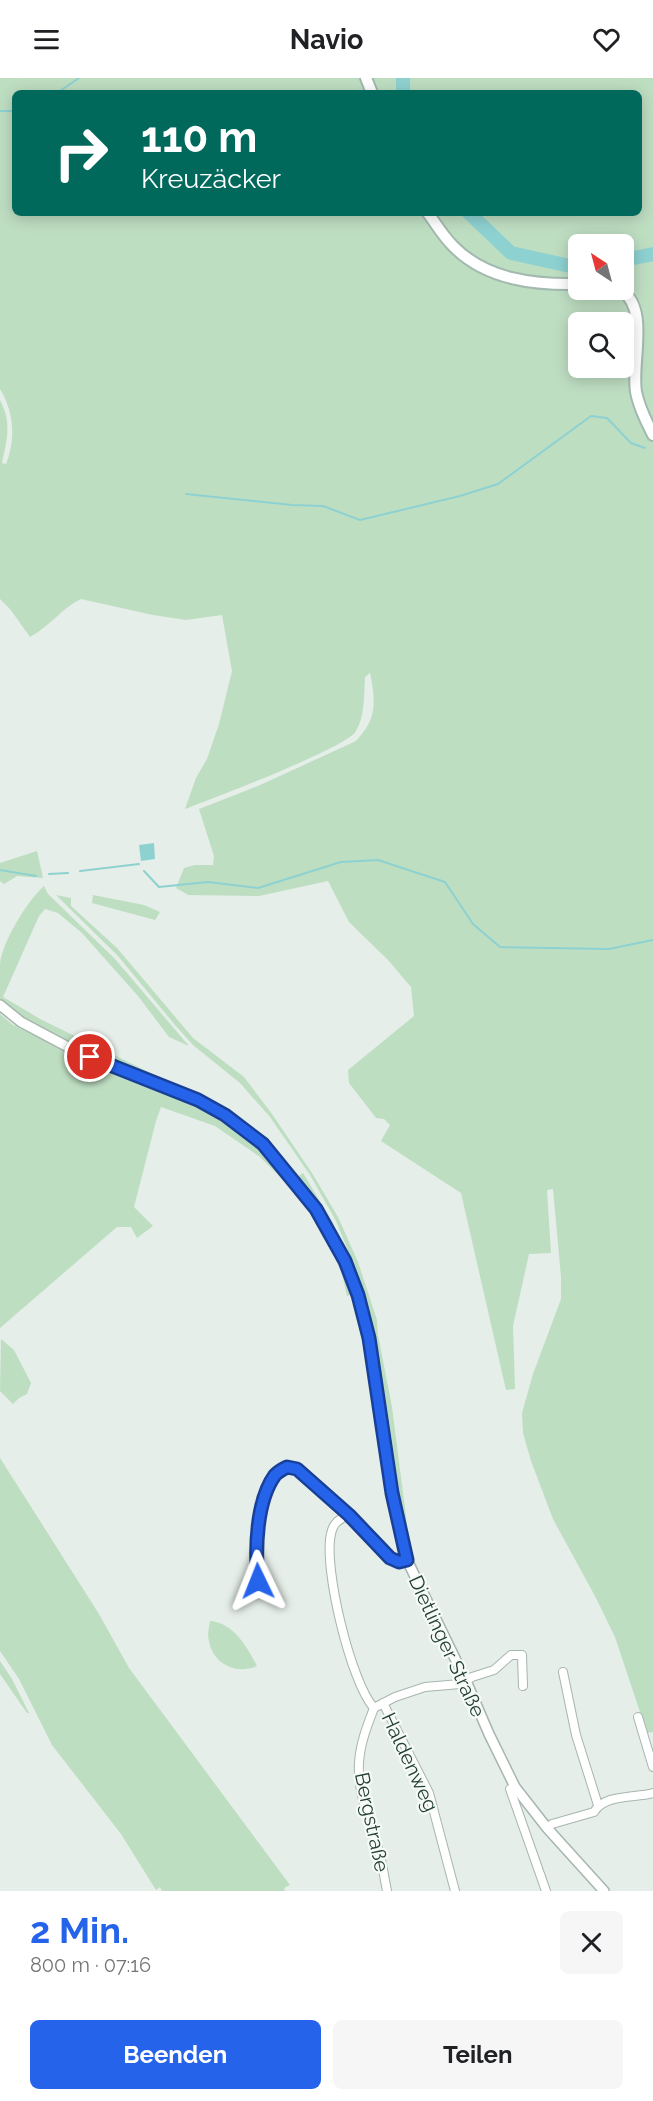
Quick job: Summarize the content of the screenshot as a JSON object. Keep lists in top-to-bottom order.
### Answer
{
  "streets": {
    "street": ["Dietlinger Straße", "Haldenweg", "Bergstraße"]
  },
  "north": "top left",
  "page": {
    "header": "Navio",
    "turn": ["110 m", "Kreuzäcker"],
    "heading": ["2 Min.", "800 m · 07:16"],
    "buttons": ["Beenden", "Teilen"]
  }
}
